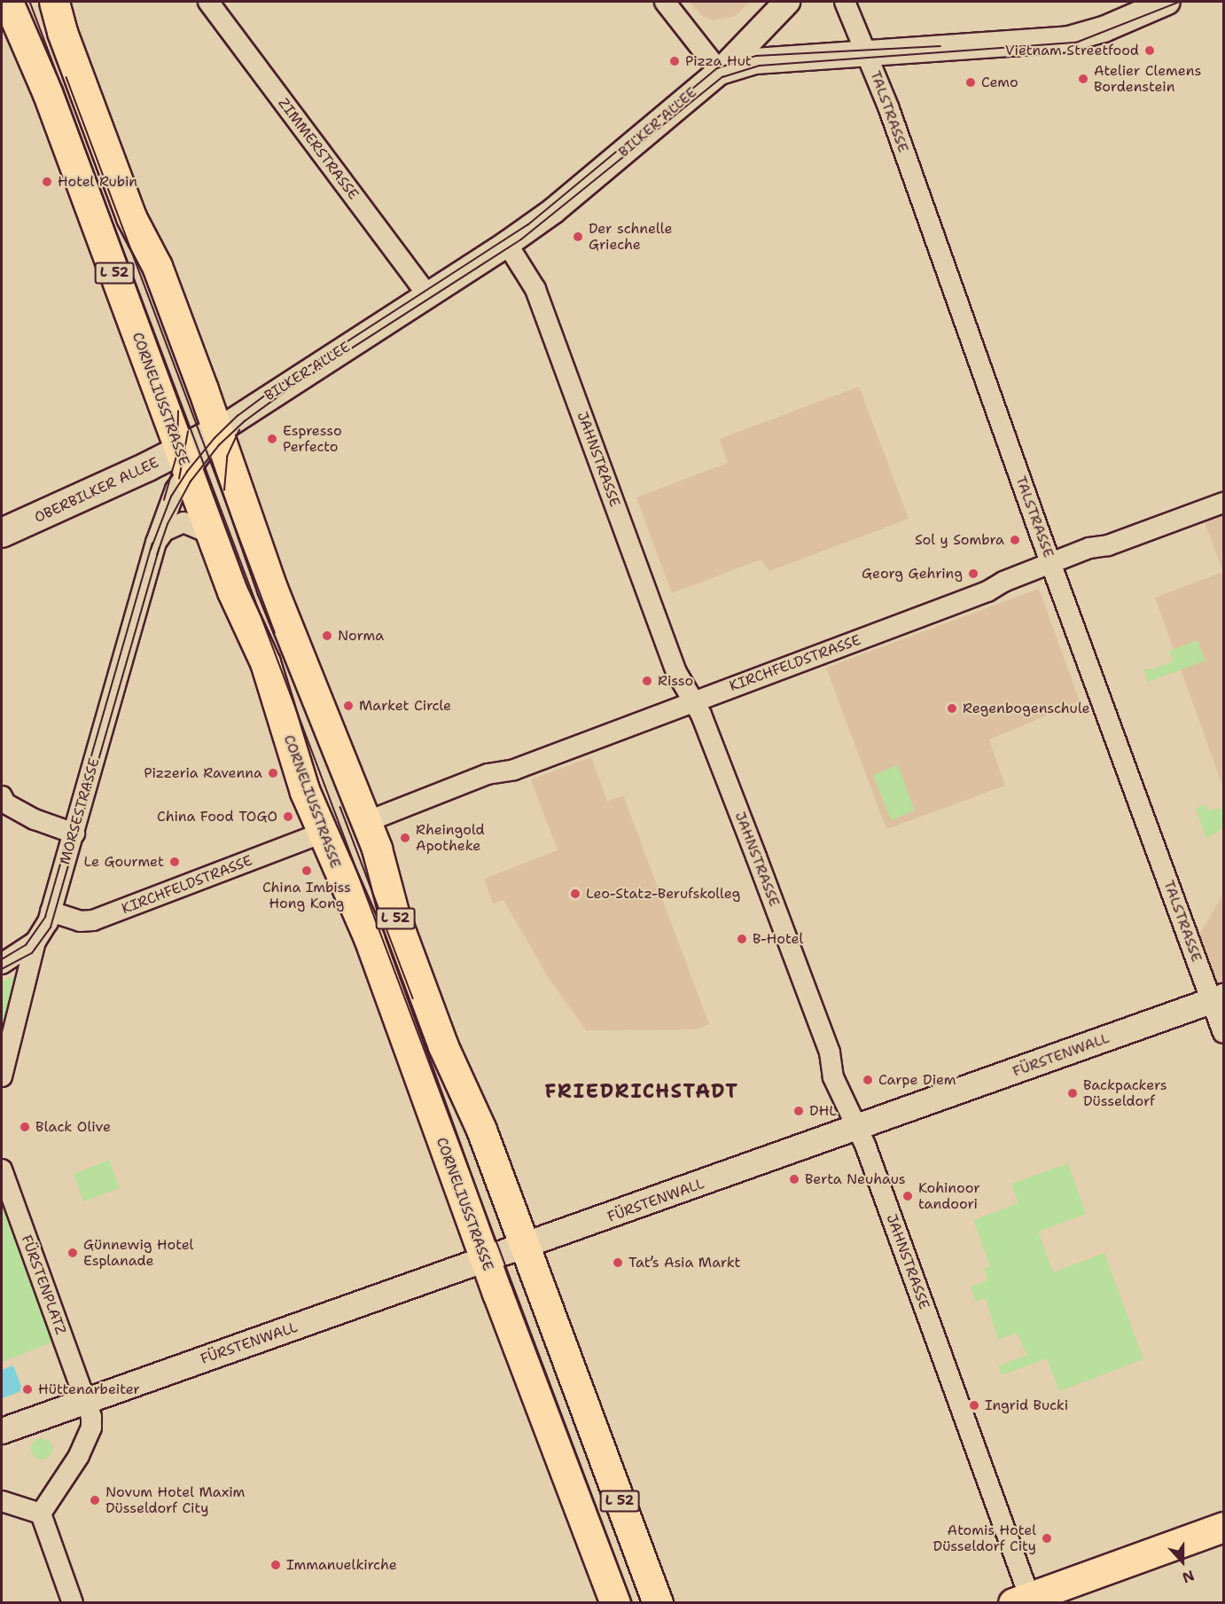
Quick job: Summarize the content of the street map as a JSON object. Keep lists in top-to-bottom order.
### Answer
{
  "streets": {
    "main road": ["L 52", "CORNELIUSSTRASSE", "OBERBILKER ALLEE"],
    "street": [
      "TALSTRASSE",
      "BILKER ALLEE",
      "ZIMMERSTRASSE",
      "JAHNSTRASSE",
      "KIRCHFELDSTRASSE",
      "MORSESTRASSE",
      "FÜRSTENWALL",
      "FÜRSTENPLATZ"
    ]
  },
  "crossings": [
    ["TALSTRASSE", "BILKER ALLEE"],
    ["TALSTRASSE", "KIRCHFELDSTRASSE"],
    ["TALSTRASSE", "FÜRSTENWALL"],
    ["BILKER ALLEE", "ZIMMERSTRASSE"],
    ["BILKER ALLEE", "L 52"],
    ["BILKER ALLEE", "JAHNSTRASSE"],
    ["BILKER ALLEE", "OBERBILKER ALLEE"],
    ["L 52", "OBERBILKER ALLEE"],
    ["L 52", "KIRCHFELDSTRASSE"],
    ["L 52", "FÜRSTENWALL"],
    ["CORNELIUSSTRASSE", "OBERBILKER ALLEE"],
    ["CORNELIUSSTRASSE", "KIRCHFELDSTRASSE"],
    ["CORNELIUSSTRASSE", "MORSESTRASSE"],
    ["CORNELIUSSTRASSE", "FÜRSTENWALL"],
    ["JAHNSTRASSE", "KIRCHFELDSTRASSE"],
    ["JAHNSTRASSE", "FÜRSTENWALL"],
    ["OBERBILKER ALLEE", "MORSESTRASSE"],
    ["KIRCHFELDSTRASSE", "MORSESTRASSE"],
    ["FÜRSTENWALL", "FÜRSTENPLATZ"]
  ],
  "districts": ["FRIEDRICHSTADT"],
  "places": [
    "Vietnam Streetfood",
    "Pizza Hut",
    "Atelier Clemens Bordenstein",
    "Cemo",
    "Hotel Rubin",
    "Der schnelle Grieche",
    "Espresso Perfecto",
    "Sol y Sombra",
    "Georg Gehring",
    "Norma",
    "Risso",
    "Market Circle",
    "Regenbogenschule",
    "Pizzeria Ravenna",
    "China Food TOGO",
    "Rheingold Apotheke",
    "Le Gourmet",
    "China Imbiss Hong Kong",
    "Leo-Statz-Berufskolleg",
    "B-Hotel",
    "Carpe Diem",
    "Backpackers Düsseldorf",
    "DHL",
    "Black Olive",
    "Berta Neuhaus",
    "Kohinoor tandoori",
    "Günnewig Hotel Esplanade",
    "Tat’s Asia Markt",
    "Hüttenarbeiter",
    "Ingrid Bucki",
    "Novum Hotel Maxim Düsseldorf City",
    "Atomis Hotel Düsseldorf City",
    "Immanuelkirche"
  ],
  "north": "bottom"
}
